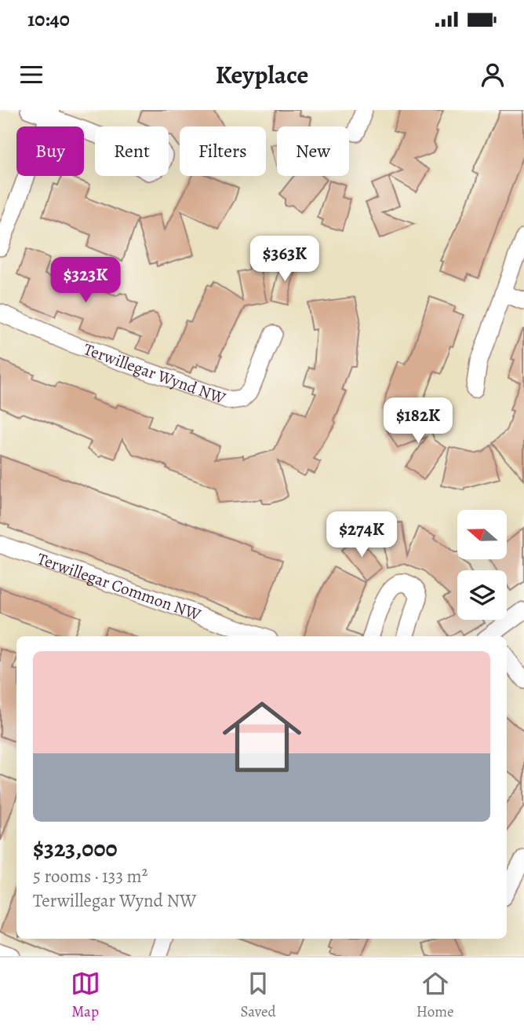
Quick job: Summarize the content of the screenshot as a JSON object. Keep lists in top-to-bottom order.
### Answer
{
  "streets": {
    "street": ["Terwillegar Wynd NW", "Terwillegar Common NW"]
  },
  "north": "left",
  "page": {
    "status": "10:40",
    "header": "Keyplace",
    "chip": [
      "Buy",
      "Rent",
      "Filters",
      "New"
    ],
    "price": [
      "$363K",
      "$323K",
      "$182K",
      "$274K"
    ],
    "list": [
      {
        "name": "$323,000",
        "note": "5 rooms · 133 m² · Terwillegar Wynd NW"
      }
    ],
    "tabs": ["Map", "Saved", "Home"]
  }
}
